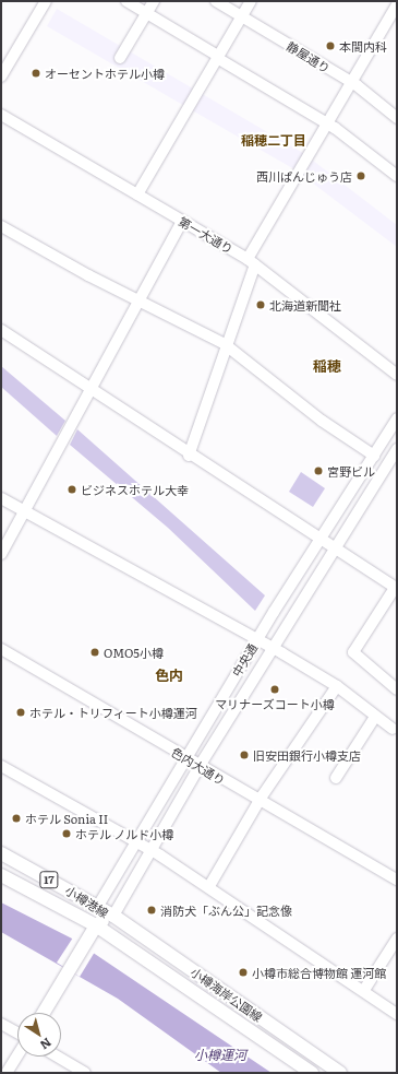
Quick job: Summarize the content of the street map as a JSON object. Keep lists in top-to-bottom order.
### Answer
{
  "streets": {
    "main road": ["17", "小樽港線", "小樽海岸公園線"],
    "street": [
      "静屋通り",
      "第一大通り",
      "中央通",
      "色内大通り"
    ]
  },
  "crossings": [
    ["中央通", "色内大通り"],
    ["中央通", "小樽港線"],
    ["中央通", "小樽海岸公園線"],
    ["小樽港線", "小樽海岸公園線"]
  ],
  "districts": ["稲穂二丁目", "稲穂", "色内"],
  "water": ["小樽運河"],
  "places": [
    "本間内科",
    "オーセントホテル小樽",
    "西川ぱんじゅう店",
    "北海道新聞社",
    "宮野ビル",
    "ビジネスホテル大幸",
    "OMO5小樽",
    "マリナーズコート小樽",
    "ホテル・トリフィート小樽運河",
    "旧安田銀行小樽支店",
    "ホテル Sonia II",
    "ホテル ノルド小樽",
    "消防犬「ぶん公」記念像",
    "小樽市総合博物館 運河館"
  ],
  "north": "bottom right"
}
